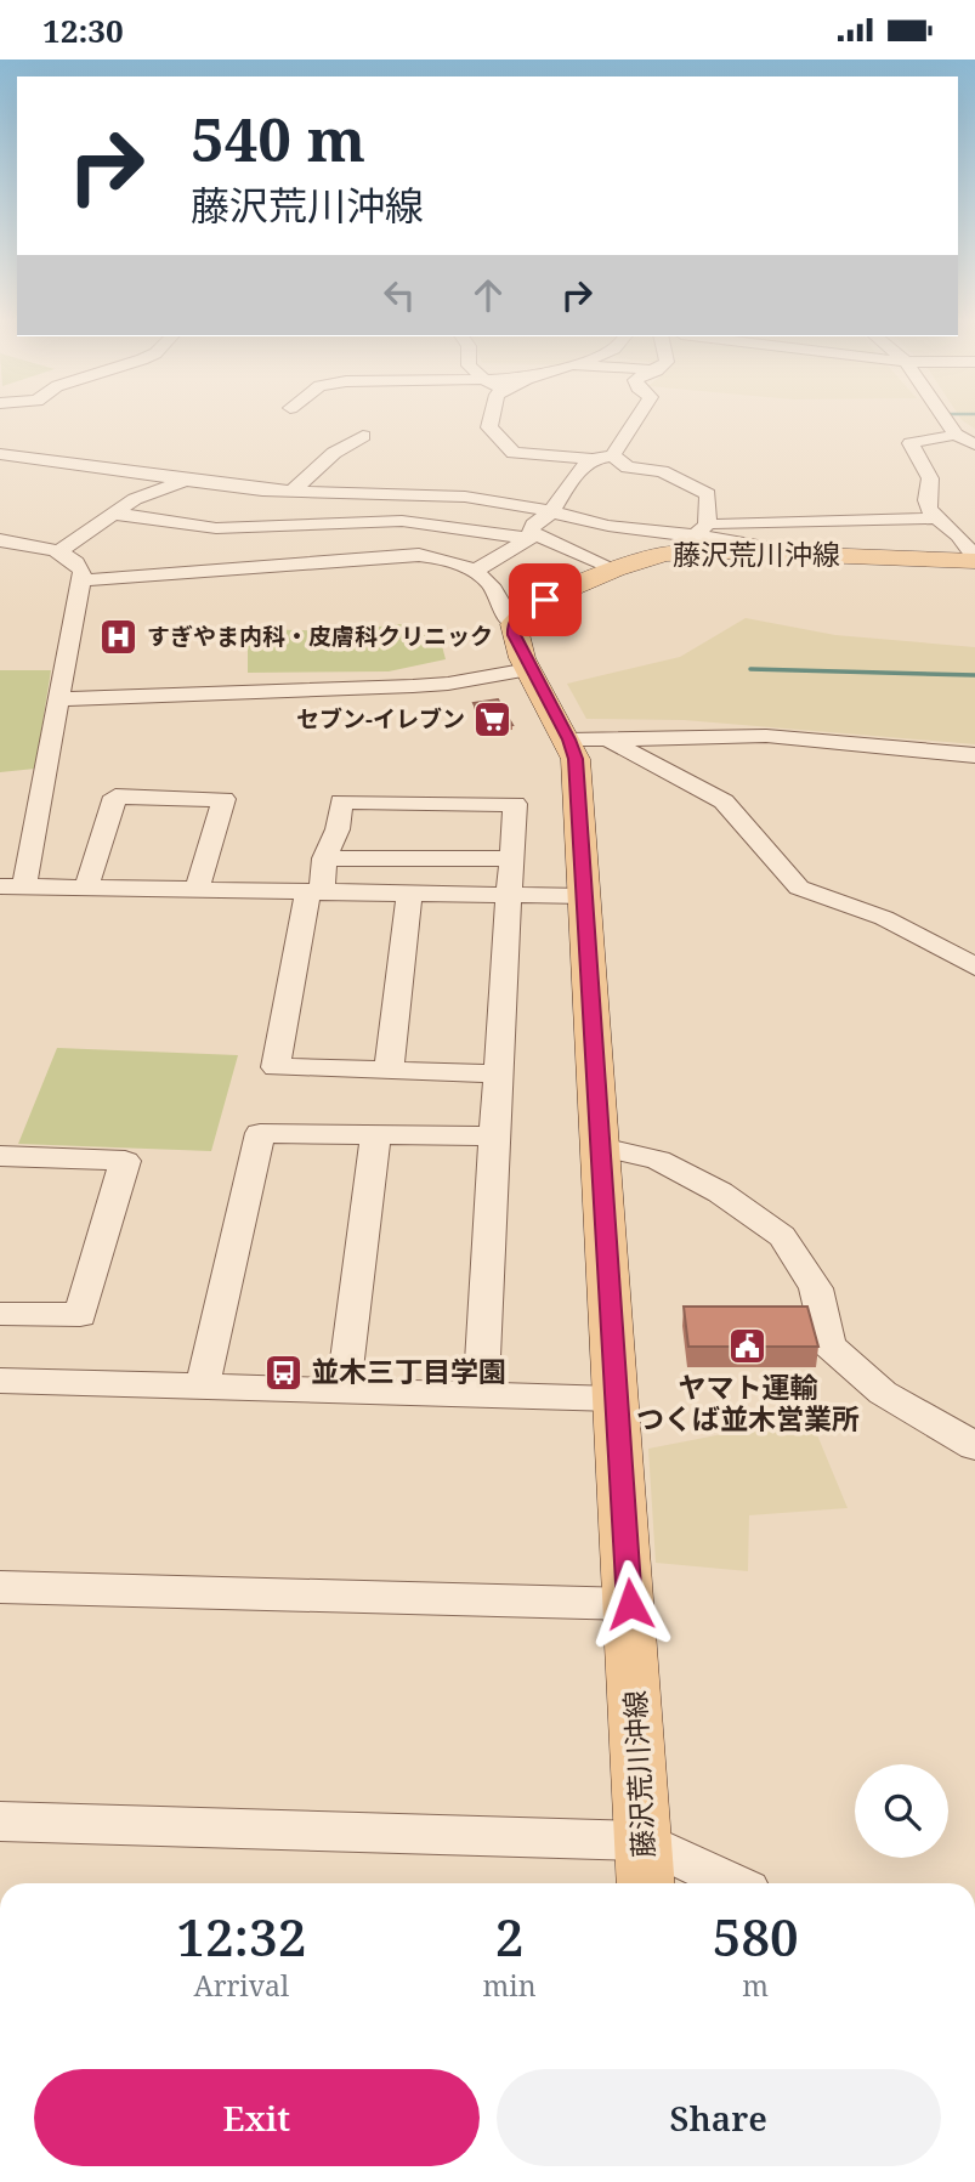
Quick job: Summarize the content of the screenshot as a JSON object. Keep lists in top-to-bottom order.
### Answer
{
  "streets": {
    "main road": ["藤沢荒川沖線"]
  },
  "places": {
    "hospital": ["すぎやま内科・皮膚科クリニック"],
    "supermarket": ["セブン-イレブン"],
    "public building": ["ヤマト運輸 つくば並木営業所"],
    "bus stop": ["並木三丁目学園"]
  },
  "page": {
    "status": "12:30",
    "turn": ["540 m", "藤沢荒川沖線"],
    "eta": [
      "12:32",
      "Arrival",
      "2",
      "min",
      "580",
      "m"
    ],
    "buttons": ["Exit", "Share"]
  }
}
